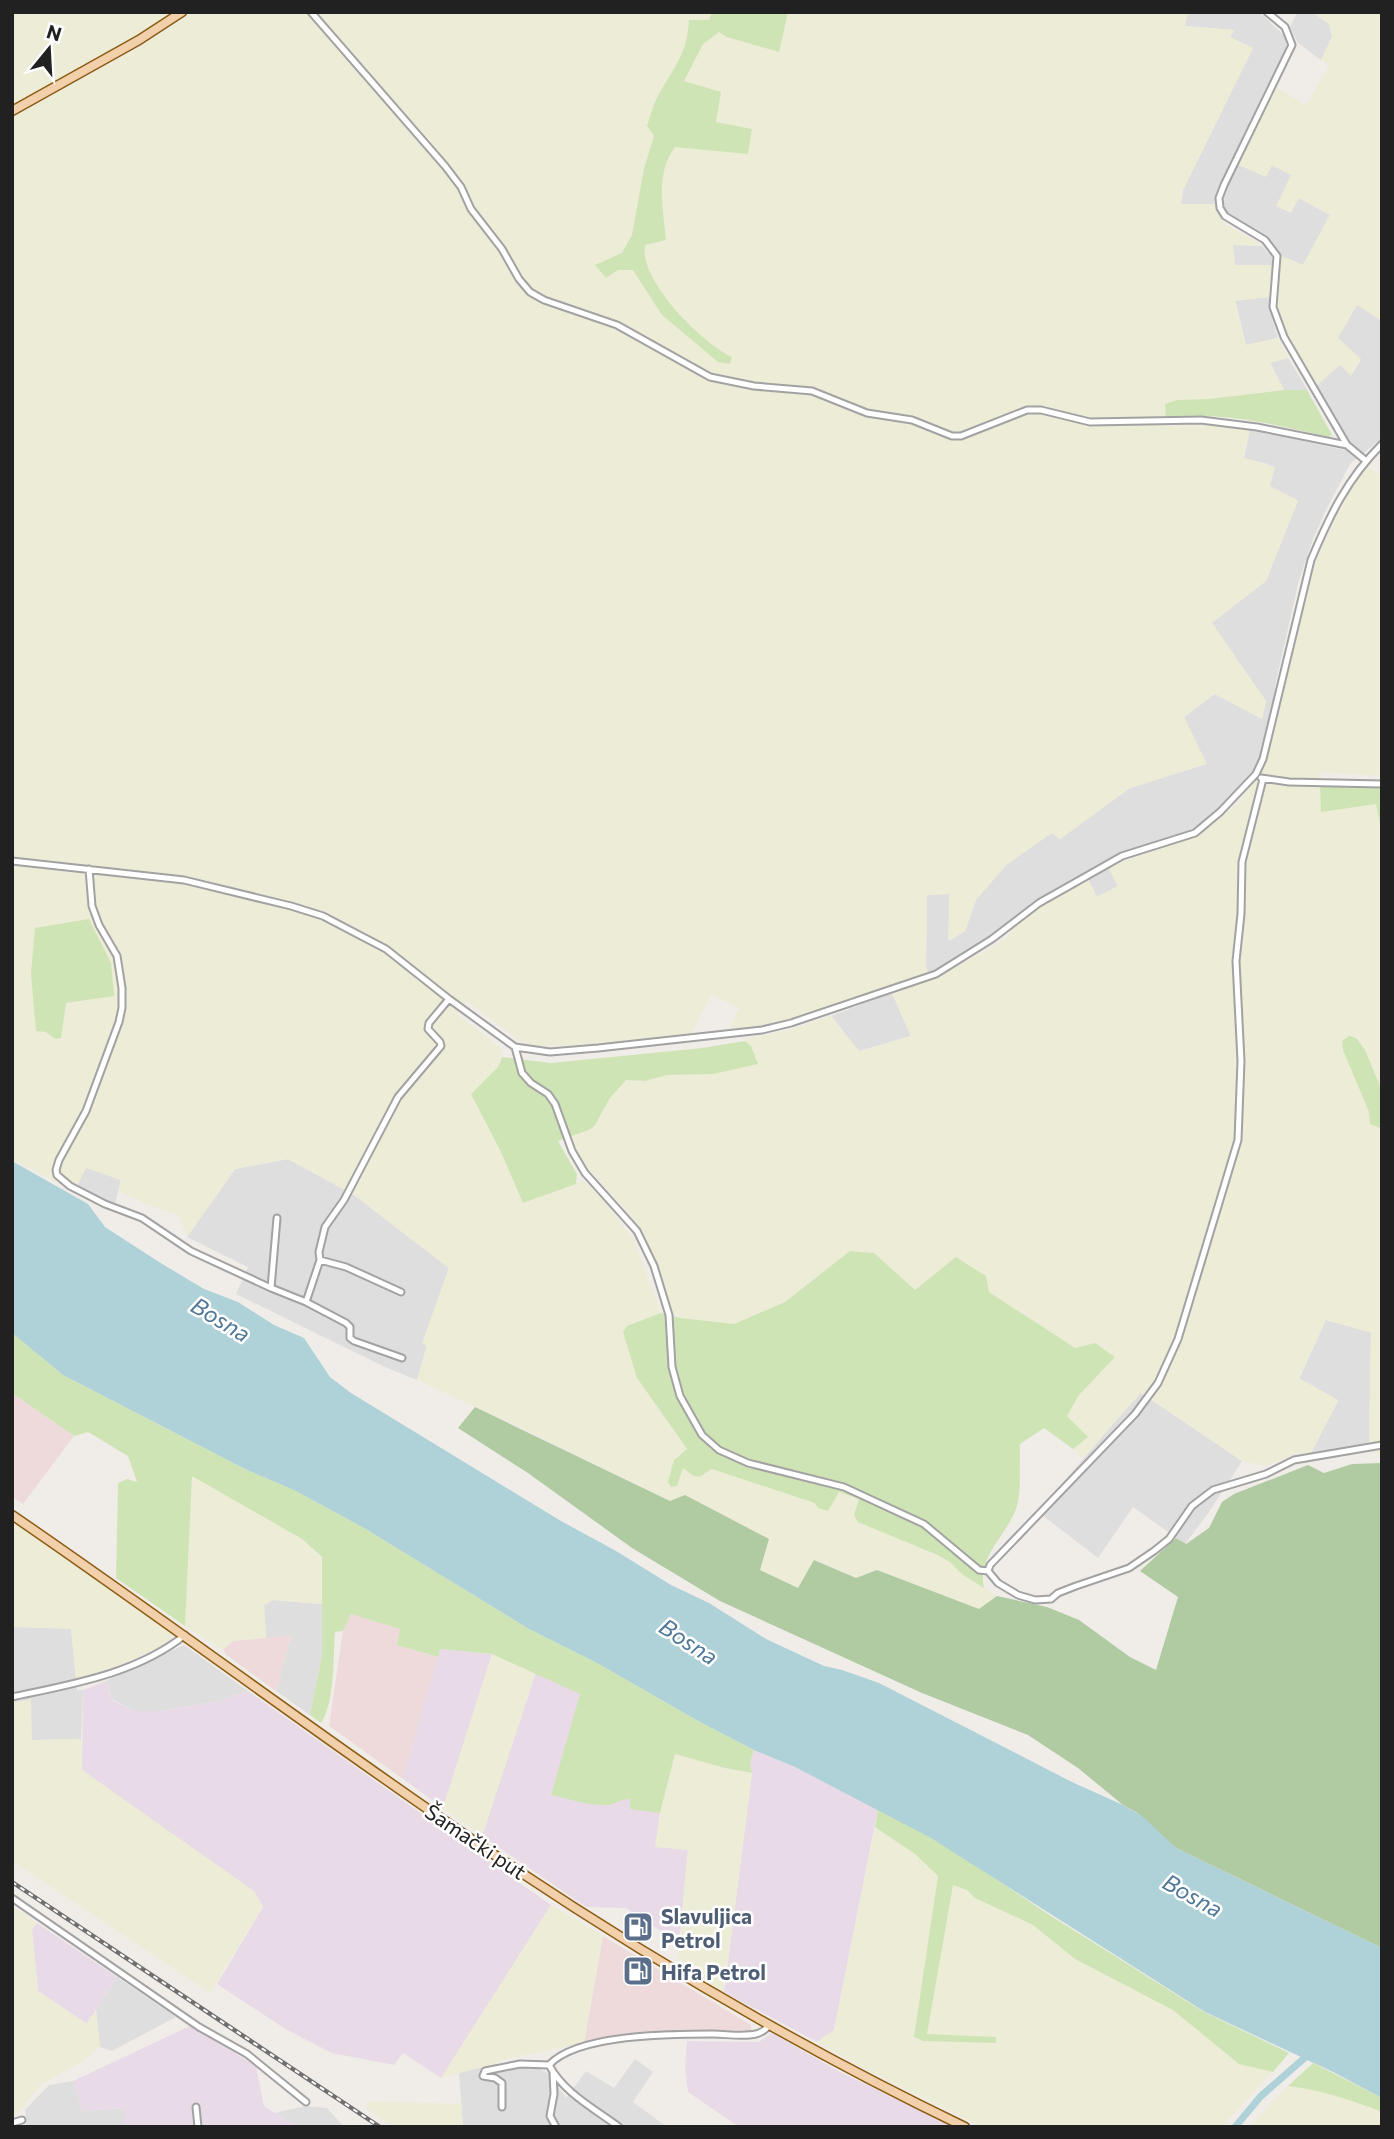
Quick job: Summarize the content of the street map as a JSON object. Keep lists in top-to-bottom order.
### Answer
{
  "streets": {
    "main road": ["Šamački put"]
  },
  "water": ["Bosna"],
  "places": {
    "fuel station": ["Slavuljica Petrol", "Hifa Petrol"]
  },
  "north": "top"
}
